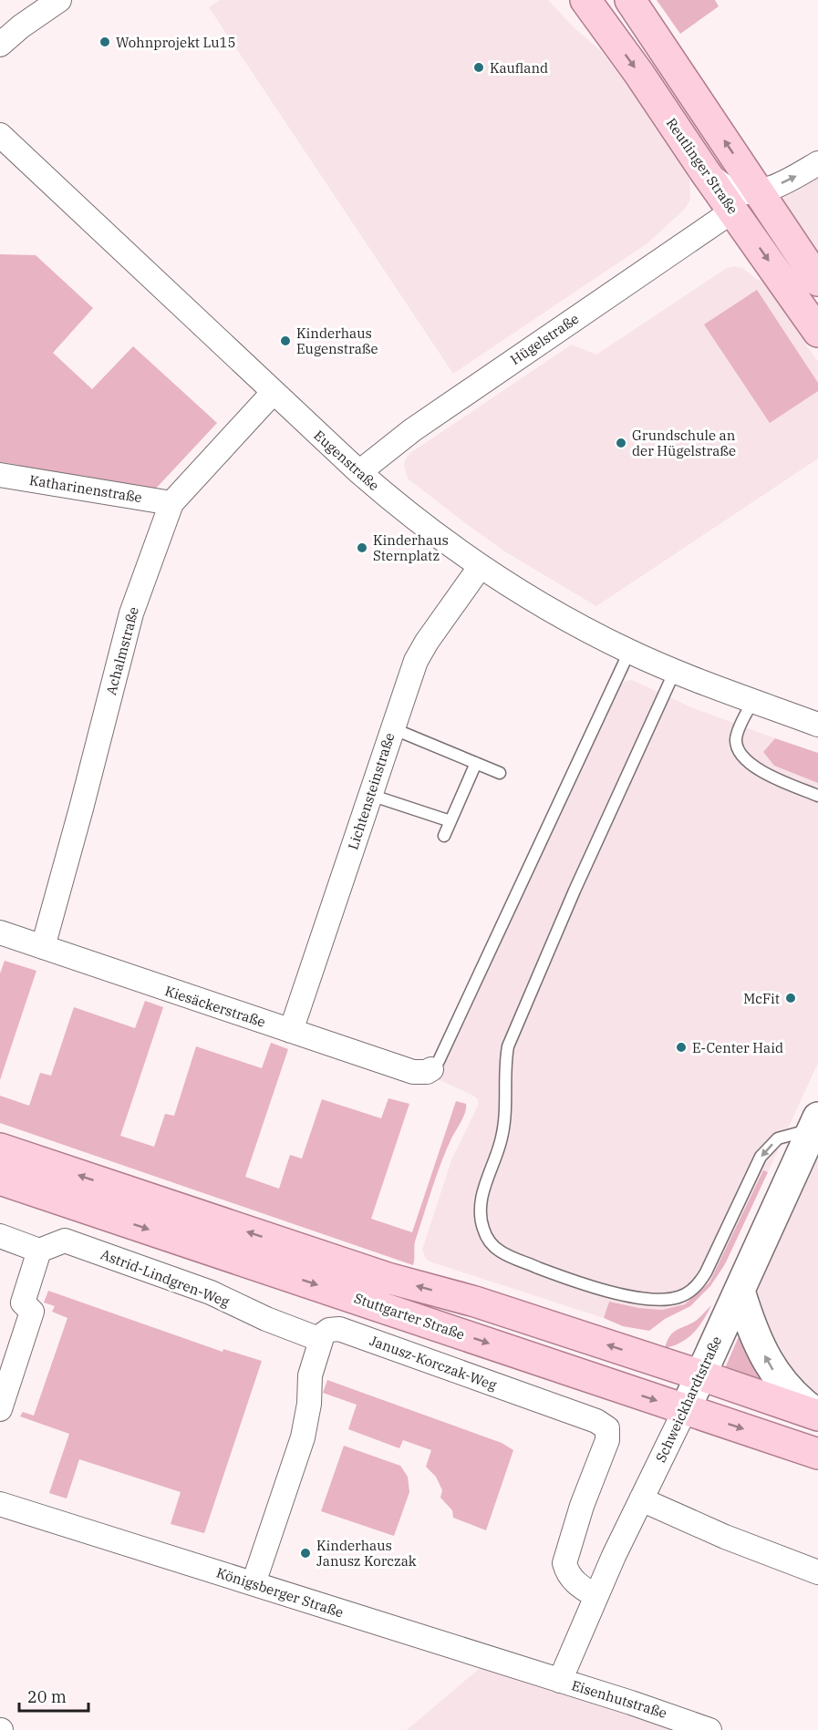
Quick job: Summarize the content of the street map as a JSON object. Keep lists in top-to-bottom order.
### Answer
{
  "streets": {
    "main road": ["Reutlinger Straße", "Stuttgarter Straße", "Schweickhardtstraße"],
    "street": [
      "Hügelstraße",
      "Eugenstraße",
      "Katharinenstraße",
      "Achalmstraße",
      "Lichtensteinstraße",
      "Kiesäckerstraße",
      "Astrid-Lindgren-Weg",
      "Janusz-Korczak-Weg",
      "Königsberger Straße",
      "Eisenhutstraße"
    ]
  },
  "crossings": [
    ["Reutlinger Straße", "Hügelstraße"],
    ["Hügelstraße", "Eugenstraße"],
    ["Eugenstraße", "Achalmstraße"],
    ["Eugenstraße", "Lichtensteinstraße"],
    ["Katharinenstraße", "Achalmstraße"],
    ["Achalmstraße", "Kiesäckerstraße"],
    ["Lichtensteinstraße", "Kiesäckerstraße"],
    ["Astrid-Lindgren-Weg", "Janusz-Korczak-Weg"],
    ["Stuttgarter Straße", "Schweickhardtstraße"],
    ["Janusz-Korczak-Weg", "Schweickhardtstraße"],
    ["Schweickhardtstraße", "Königsberger Straße"],
    ["Schweickhardtstraße", "Eisenhutstraße"],
    ["Königsberger Straße", "Eisenhutstraße"]
  ],
  "places": [
    "Wohnprojekt Lu15",
    "Kaufland",
    "Kinderhaus Eugenstraße",
    "Grundschule an der Hügelstraße",
    "Kinderhaus Sternplatz",
    "McFit",
    "E-Center Haid",
    "Kinderhaus Janusz Korczak"
  ],
  "scale_bar": "20 m"
}
